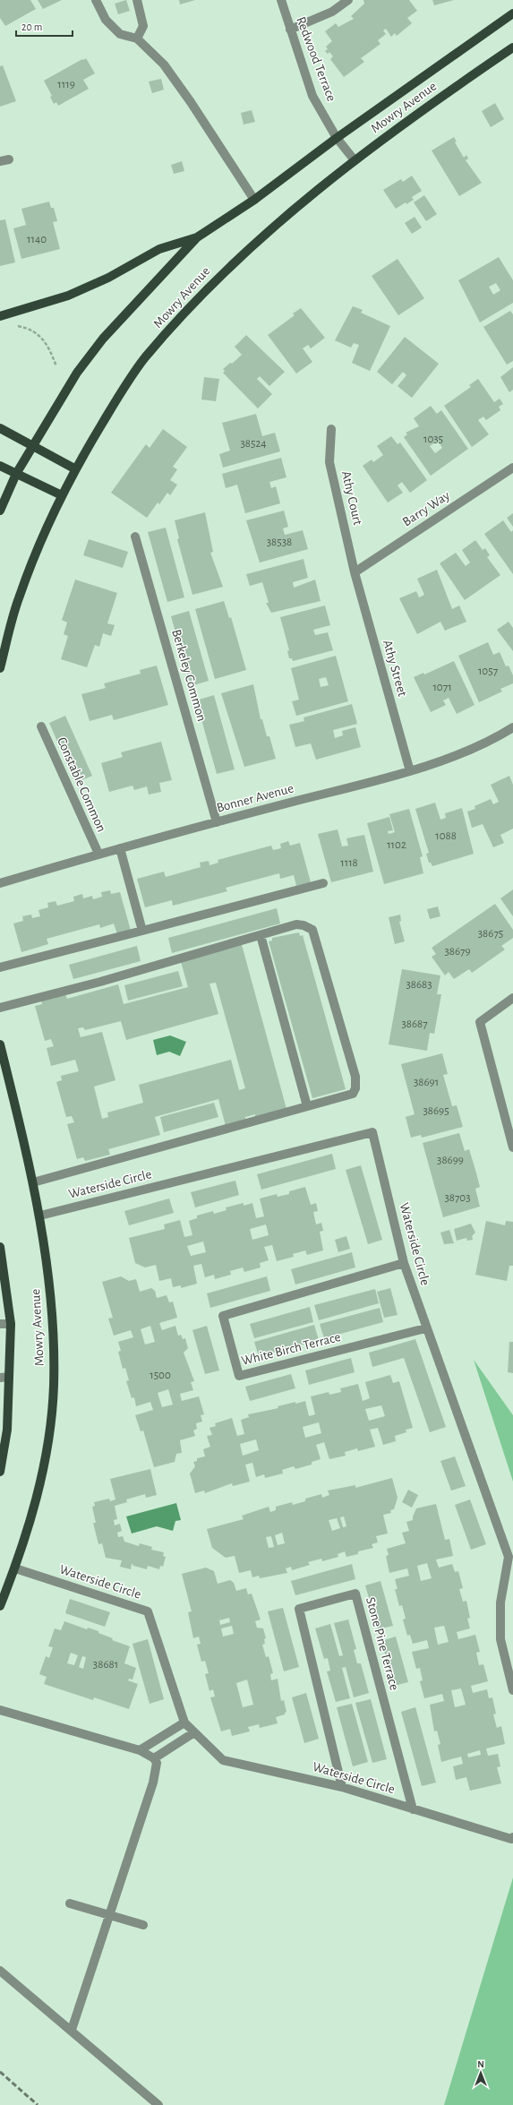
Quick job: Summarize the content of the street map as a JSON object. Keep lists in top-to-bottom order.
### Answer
{
  "streets": {
    "main road": ["Mowry Avenue"],
    "street": [
      "Redwood Terrace",
      "Athy Court",
      "Barry Way",
      "Athy Street",
      "Berkeley Common",
      "Constable Common",
      "Bonner Avenue",
      "Waterside Circle",
      "White Birch Terrace",
      "Stone Pine Terrace"
    ]
  },
  "crossings": [
    ["Redwood Terrace", "Mowry Avenue"],
    ["Mowry Avenue", "Waterside Circle"],
    ["Athy Court", "Barry Way"],
    ["Athy Court", "Athy Street"],
    ["Barry Way", "Athy Street"],
    ["Athy Street", "Bonner Avenue"],
    ["Berkeley Common", "Bonner Avenue"],
    ["Constable Common", "Bonner Avenue"],
    ["Waterside Circle", "White Birch Terrace"],
    ["Waterside Circle", "Stone Pine Terrace"]
  ],
  "house_numbers": [
    "1119",
    "1140",
    "1035",
    "38524",
    "38538",
    "1057",
    "1071",
    "1088",
    "1102",
    "1118",
    "38675",
    "38679",
    "38683",
    "38687",
    "38691",
    "38695",
    "38699",
    "38703",
    "1500",
    "38681"
  ],
  "scale_bar": "20 m",
  "north": "top"
}
